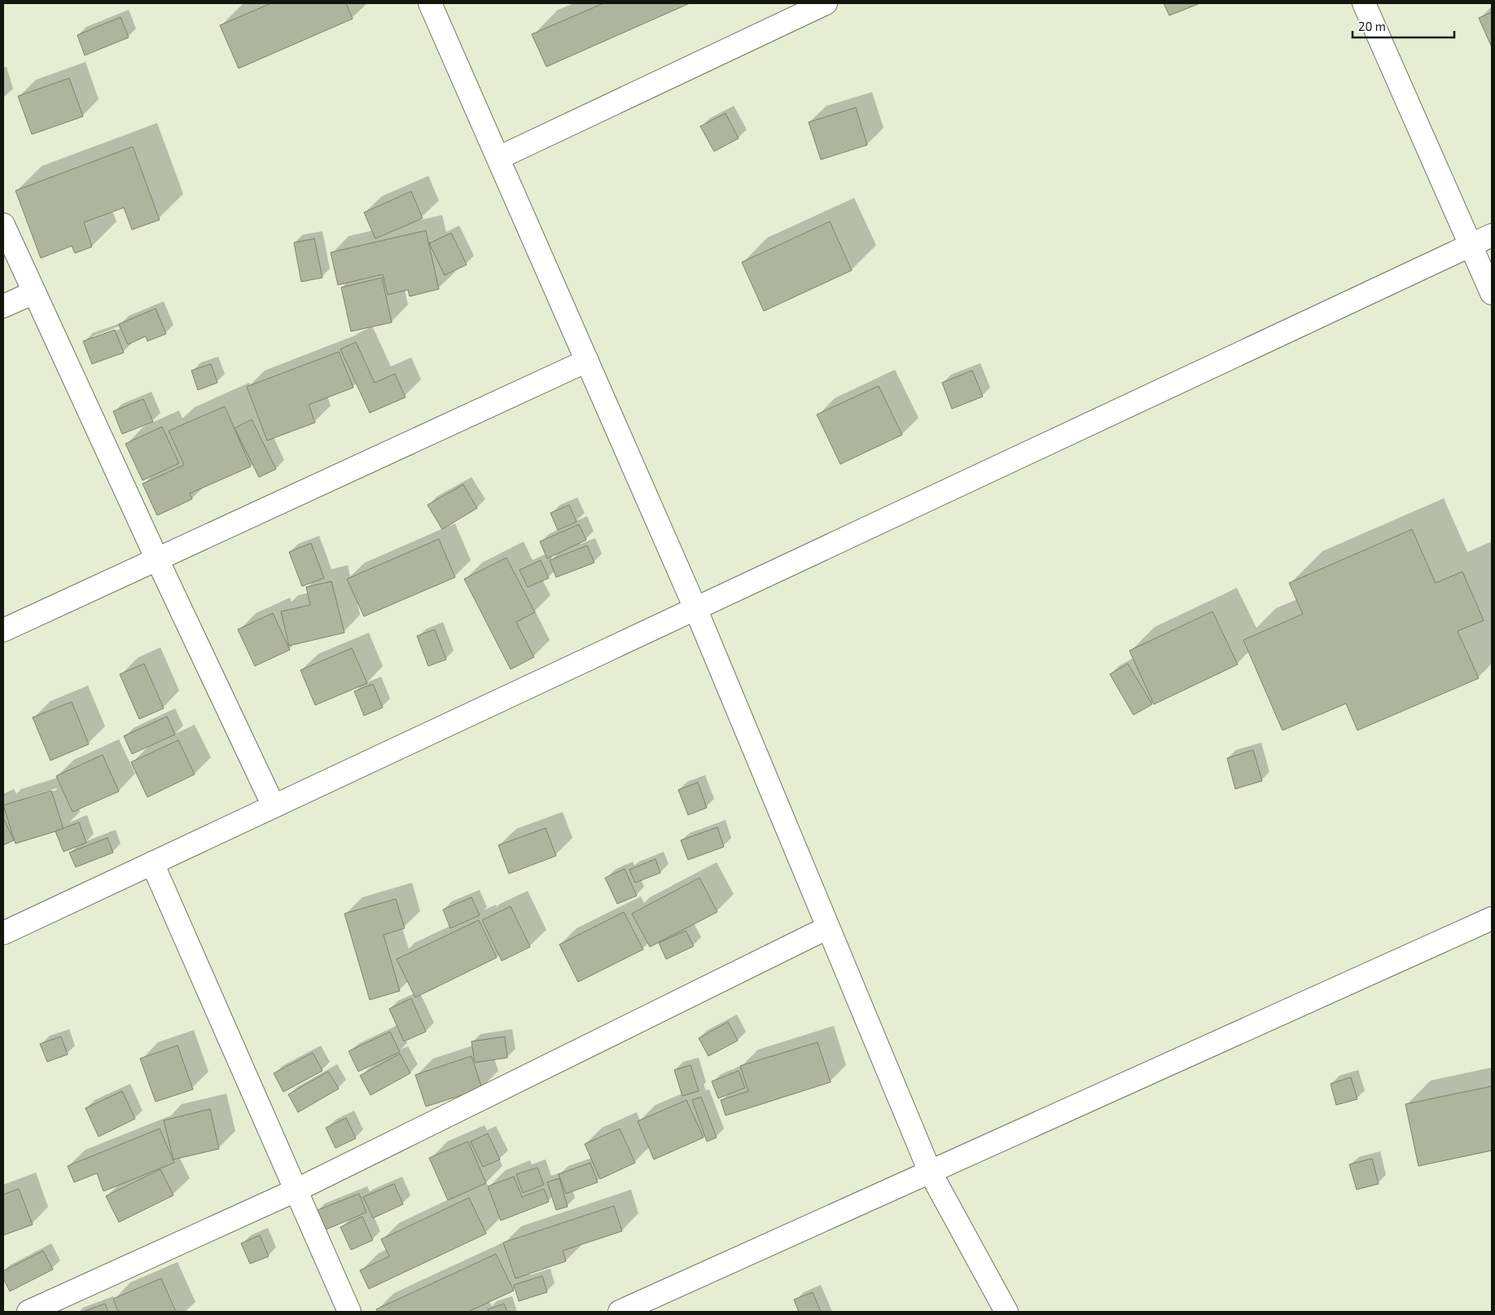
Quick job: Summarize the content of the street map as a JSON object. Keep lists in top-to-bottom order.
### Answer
{
  "scale_bar": "20 m"
}
